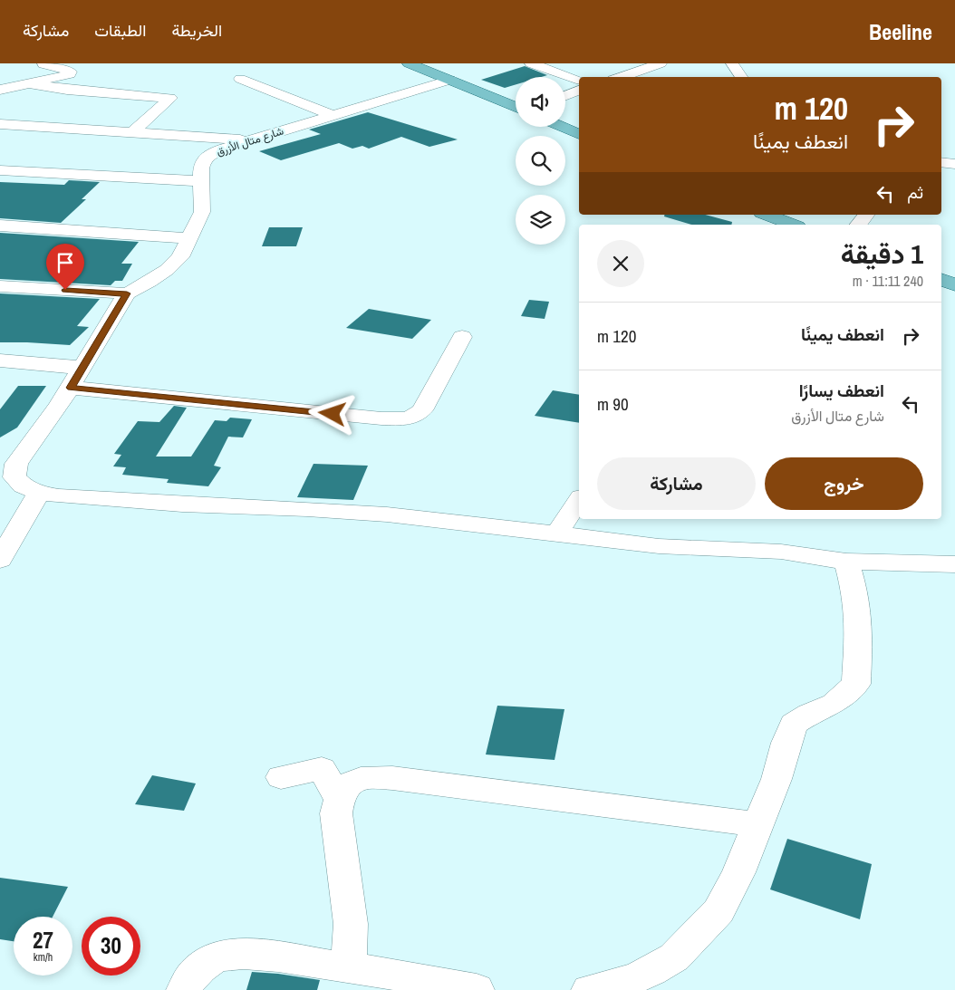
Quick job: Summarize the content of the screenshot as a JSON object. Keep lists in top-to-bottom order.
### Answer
{
  "streets": {
    "street": ["شارع متال الأزرق"]
  },
  "page": {
    "header": "Beeline",
    "nav": ["الخريطة", "الطبقات", "مشاركة"],
    "turn": ["120 m", "انعطف يمينًا"],
    "then": "ثم",
    "heading": ["1 دقيقة", "240 m · 11:11"],
    "list": [
      {
        "name": "انعطف يمينًا",
        "value": "120 m"
      },
      {
        "name": "انعطف يسارًا",
        "note": "شارع متال الأزرق",
        "value": "90 m"
      }
    ],
    "buttons": ["خروج", "مشاركة"],
    "speed": "27 km/h",
    "limit": "30"
  }
}
